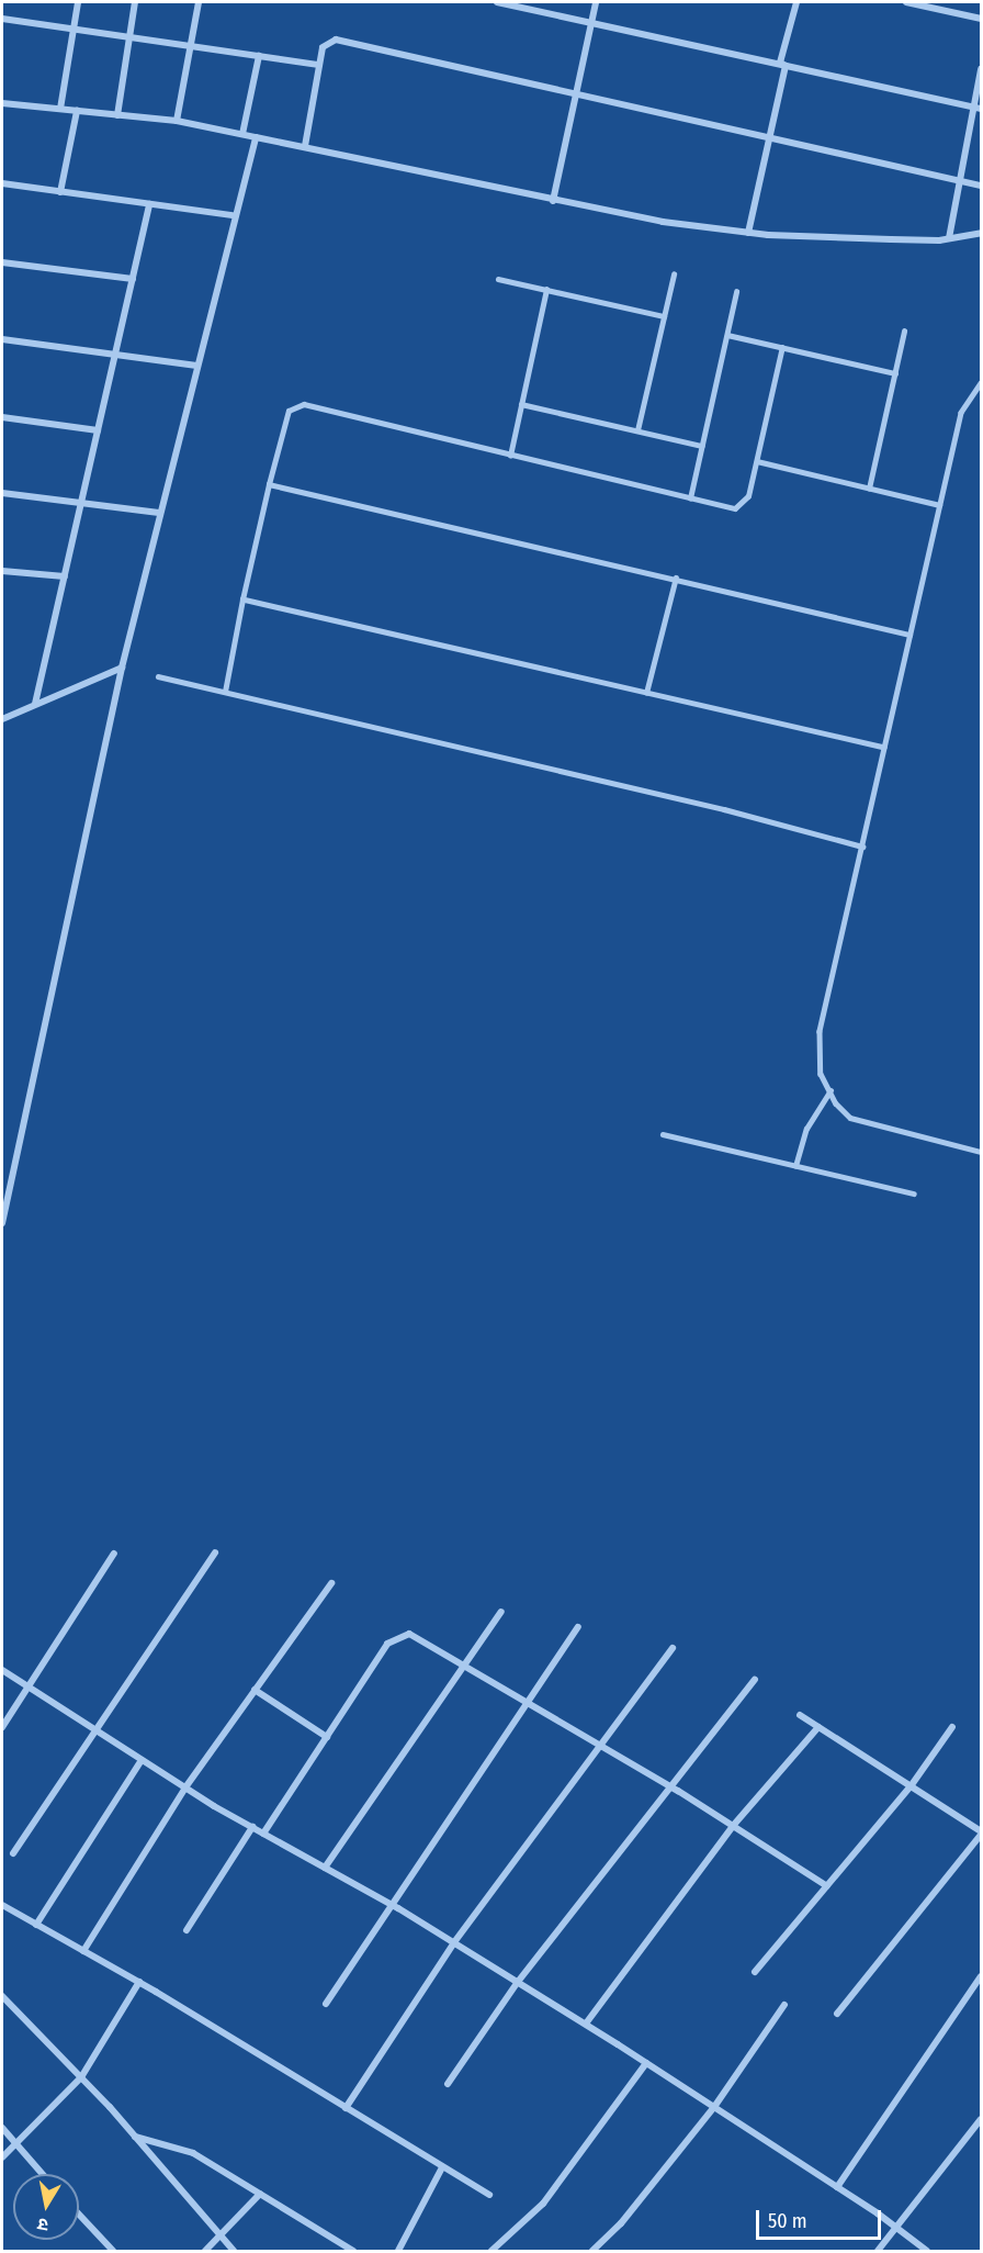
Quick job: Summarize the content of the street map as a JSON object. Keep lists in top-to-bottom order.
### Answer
{
  "scale_bar": "50 m",
  "north": "bottom"
}
